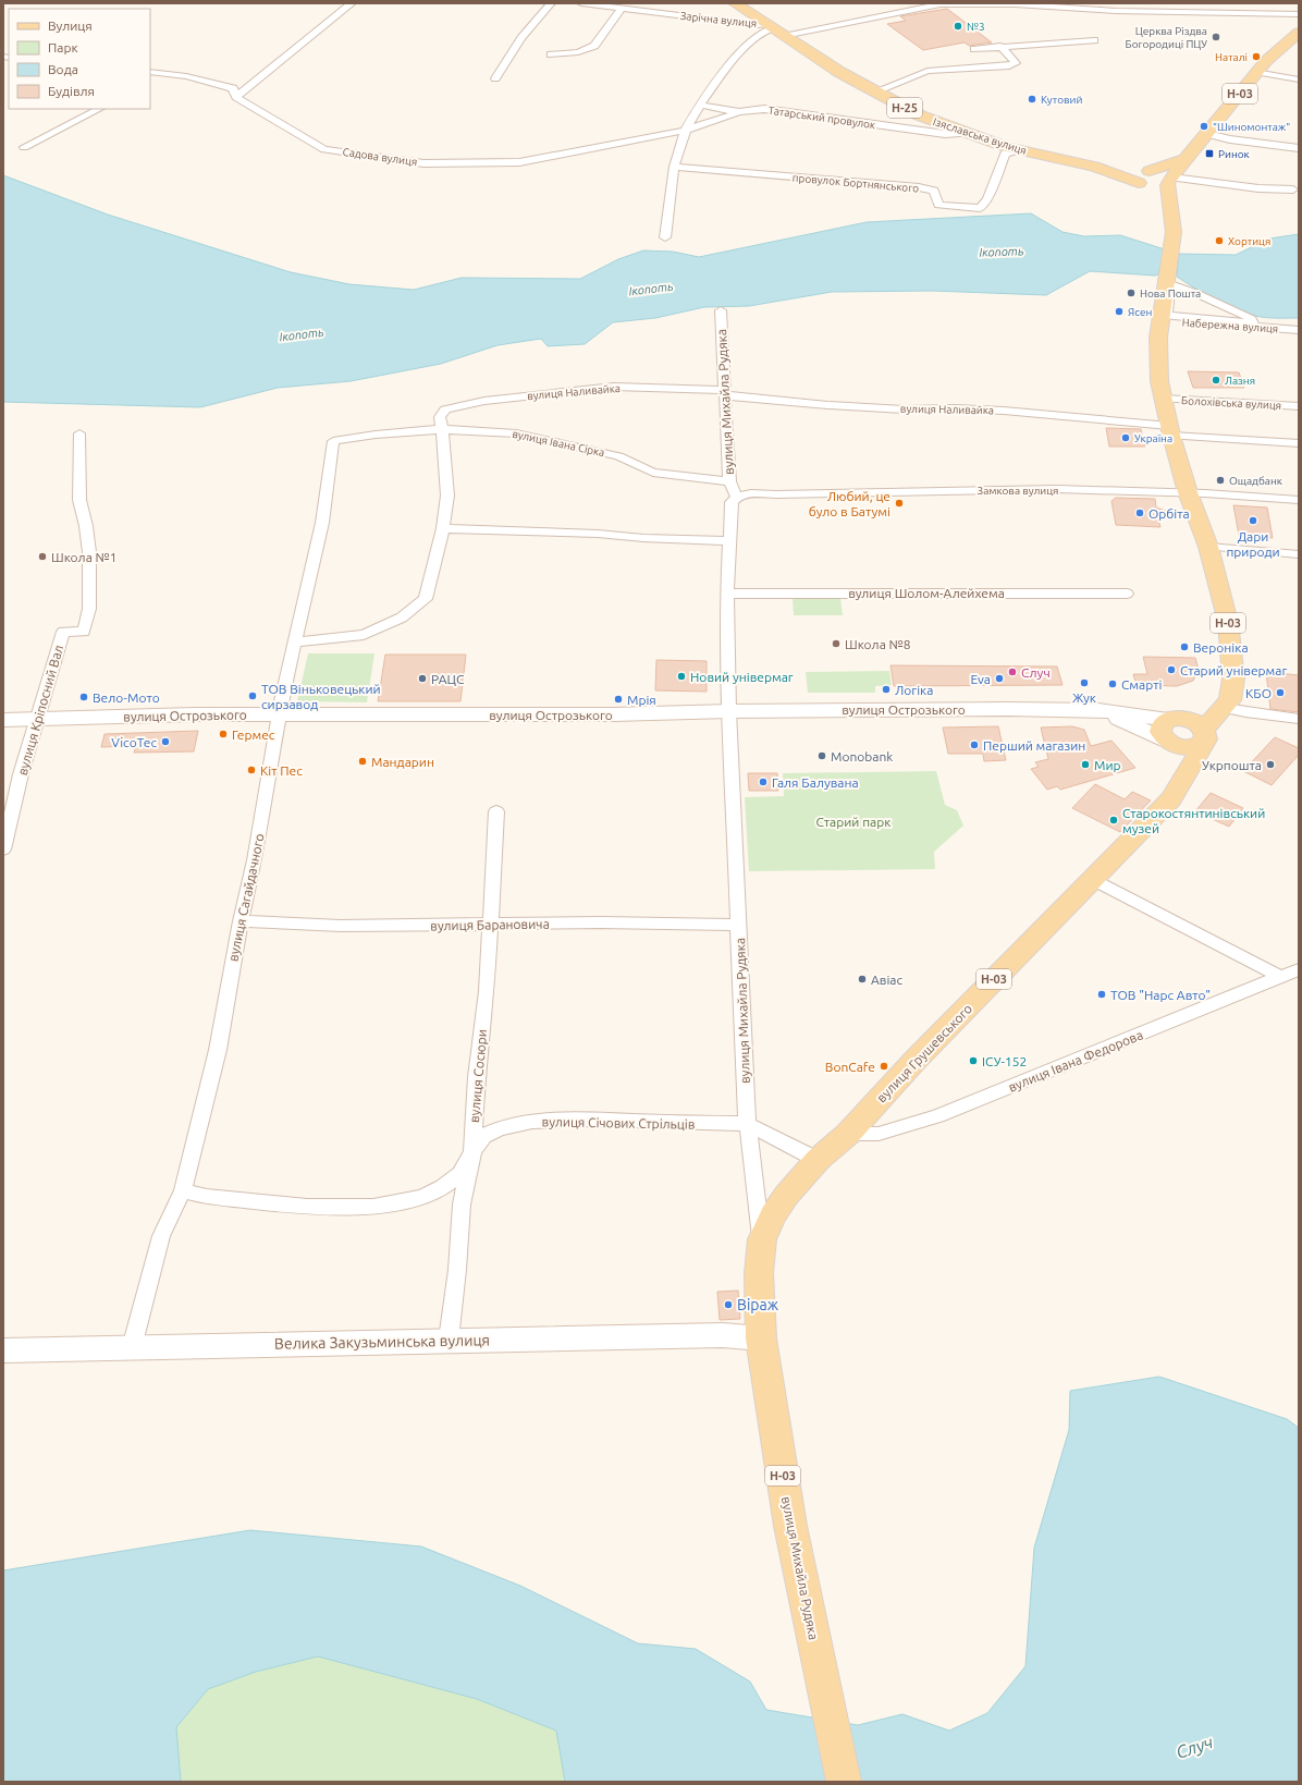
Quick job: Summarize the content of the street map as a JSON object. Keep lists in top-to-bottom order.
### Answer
{
  "streets": {
    "main road": [
      "Н-03",
      "Н-25",
      "Ізяславська вулиця",
      "вулиця Михайла Рудяка",
      "вулиця Острозького",
      "вулиця Грушевського",
      "Велика Закузьминська вулиця"
    ],
    "street": [
      "Зарічна вулиця",
      "Татарський провулок",
      "Садова вулиця",
      "провулок Бортнянського",
      "Набережна вулиця",
      "вулиця Наливайка",
      "Болохівська вулиця",
      "вулиця Івана Сірка",
      "Замкова вулиця",
      "вулиця Шолом-Алейхема",
      "вулиця Кріпосний Вал",
      "вулиця Сагайдачного",
      "вулиця Барановича",
      "вулиця Івана Федорова",
      "вулиця Сосюри",
      "вулиця Січових Стрільців"
    ]
  },
  "crossings": [
    ["Зарічна вулиця", "Ізяславська вулиця"],
    ["Н-03", "вулиця Острозького"],
    ["Н-03", "вулиця Грушевського"],
    ["Татарський провулок", "Ізяславська вулиця"],
    ["Татарський провулок", "Садова вулиця"],
    ["Ізяславська вулиця", "провулок Бортнянського"],
    ["Набережна вулиця", "вулиця Грушевського"],
    ["вулиця Наливайка", "вулиця Михайла Рудяка"],
    ["вулиця Наливайка", "вулиця Івана Сірка"],
    ["вулиця Наливайка", "вулиця Грушевського"],
    ["вулиця Михайла Рудяка", "вулиця Івана Сірка"],
    ["вулиця Михайла Рудяка", "Замкова вулиця"],
    ["вулиця Михайла Рудяка", "вулиця Шолом-Алейхема"],
    ["вулиця Михайла Рудяка", "вулиця Острозького"],
    ["вулиця Михайла Рудяка", "вулиця Барановича"],
    ["вулиця Михайла Рудяка", "вулиця Грушевського"],
    ["вулиця Михайла Рудяка", "вулиця Січових Стрільців"],
    ["вулиця Михайла Рудяка", "Велика Закузьминська вулиця"],
    ["Болохівська вулиця", "вулиця Грушевського"],
    ["вулиця Івана Сірка", "вулиця Сагайдачного"],
    ["Замкова вулиця", "вулиця Грушевського"],
    ["вулиця Острозького", "вулиця Кріпосний Вал"],
    ["вулиця Острозького", "вулиця Сагайдачного"],
    ["вулиця Сагайдачного", "вулиця Барановича"],
    ["вулиця Сагайдачного", "вулиця Січових Стрільців"],
    ["вулиця Сагайдачного", "Велика Закузьминська вулиця"],
    ["вулиця Барановича", "вулиця Сосюри"],
    ["вулиця Грушевського", "вулиця Івана Федорова"],
    ["вулиця Сосюри", "вулиця Січових Стрільців"],
    ["вулиця Сосюри", "Велика Закузьминська вулиця"]
  ],
  "water": ["Ікопоть", "Случ"],
  "parks": ["Старий парк"],
  "places": {
    "other": [
      "№3",
      "Церква Різдва Богородиці ПЦУ",
      "Наталі",
      "Кутовий",
      "\"Шиномонтаж\"",
      "Хортиця",
      "Нова Пошта",
      "Ясен",
      "Лазня",
      "Україна",
      "Ощадбанк",
      "Любий, це було в Батумі",
      "Орбіта",
      "Дари природи",
      "Школа №1",
      "Школа №8",
      "Вероніка",
      "Старий універмаг",
      "Случ",
      "Новий універмаг",
      "РАЦС",
      "Eva",
      "Жук",
      "Смарті",
      "Логіка",
      "КБО",
      "ТОВ Віньковецький сирзавод",
      "Вело-Мото",
      "Мрія",
      "Гермес",
      "VicoTec",
      "Перший магазин",
      "Monobank",
      "Мандарин",
      "Мир",
      "Укрпошта",
      "Кіт Пес",
      "Галя Балувана",
      "Старокостянтинівський музей",
      "Авіас",
      "ТОВ \"Нарс Авто\"",
      "ІСУ-152",
      "BonCafe",
      "Віраж"
    ],
    "transit": ["Ринок"]
  },
  "legend": [
    "Вулиця",
    "Парк",
    "Вода",
    "Будівля"
  ]
}
